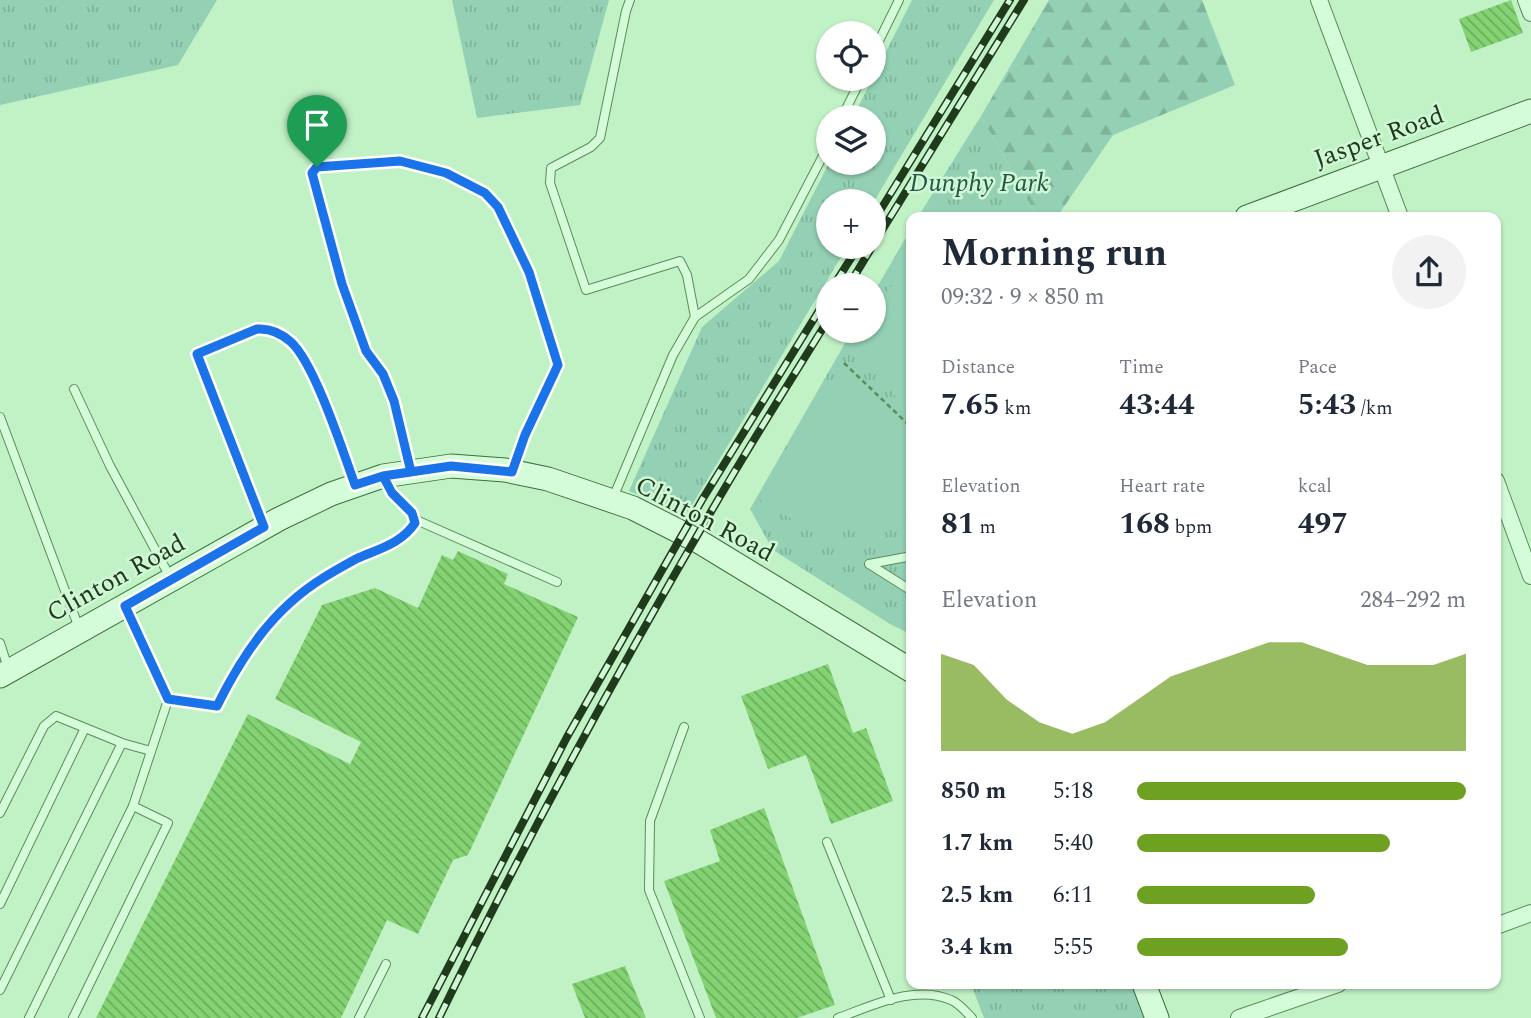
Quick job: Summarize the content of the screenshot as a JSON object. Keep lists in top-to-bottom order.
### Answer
{
  "streets": {
    "street": ["Jasper Road", "Clinton Road"]
  },
  "parks": ["Dunphy Park"],
  "page": {
    "map_buttons": ["+", "−"],
    "heading": ["Morning run", "09:32 · 9 × 850 m"],
    "stats": [
      ["Distance", "7.65 km"],
      ["Time", "43:44"],
      ["Pace", "5:43 /km"],
      ["Elevation", "81 m"],
      ["Heart rate", "168 bpm"],
      ["kcal", "497"]
    ],
    "chart": ["Elevation", "284–292 m"],
    "list": [
      {
        "name": "850 m",
        "note": "5:18"
      },
      {
        "name": "1.7 km",
        "note": "5:40"
      },
      {
        "name": "2.5 km",
        "note": "6:11"
      },
      {
        "name": "3.4 km",
        "note": "5:55"
      }
    ]
  }
}
